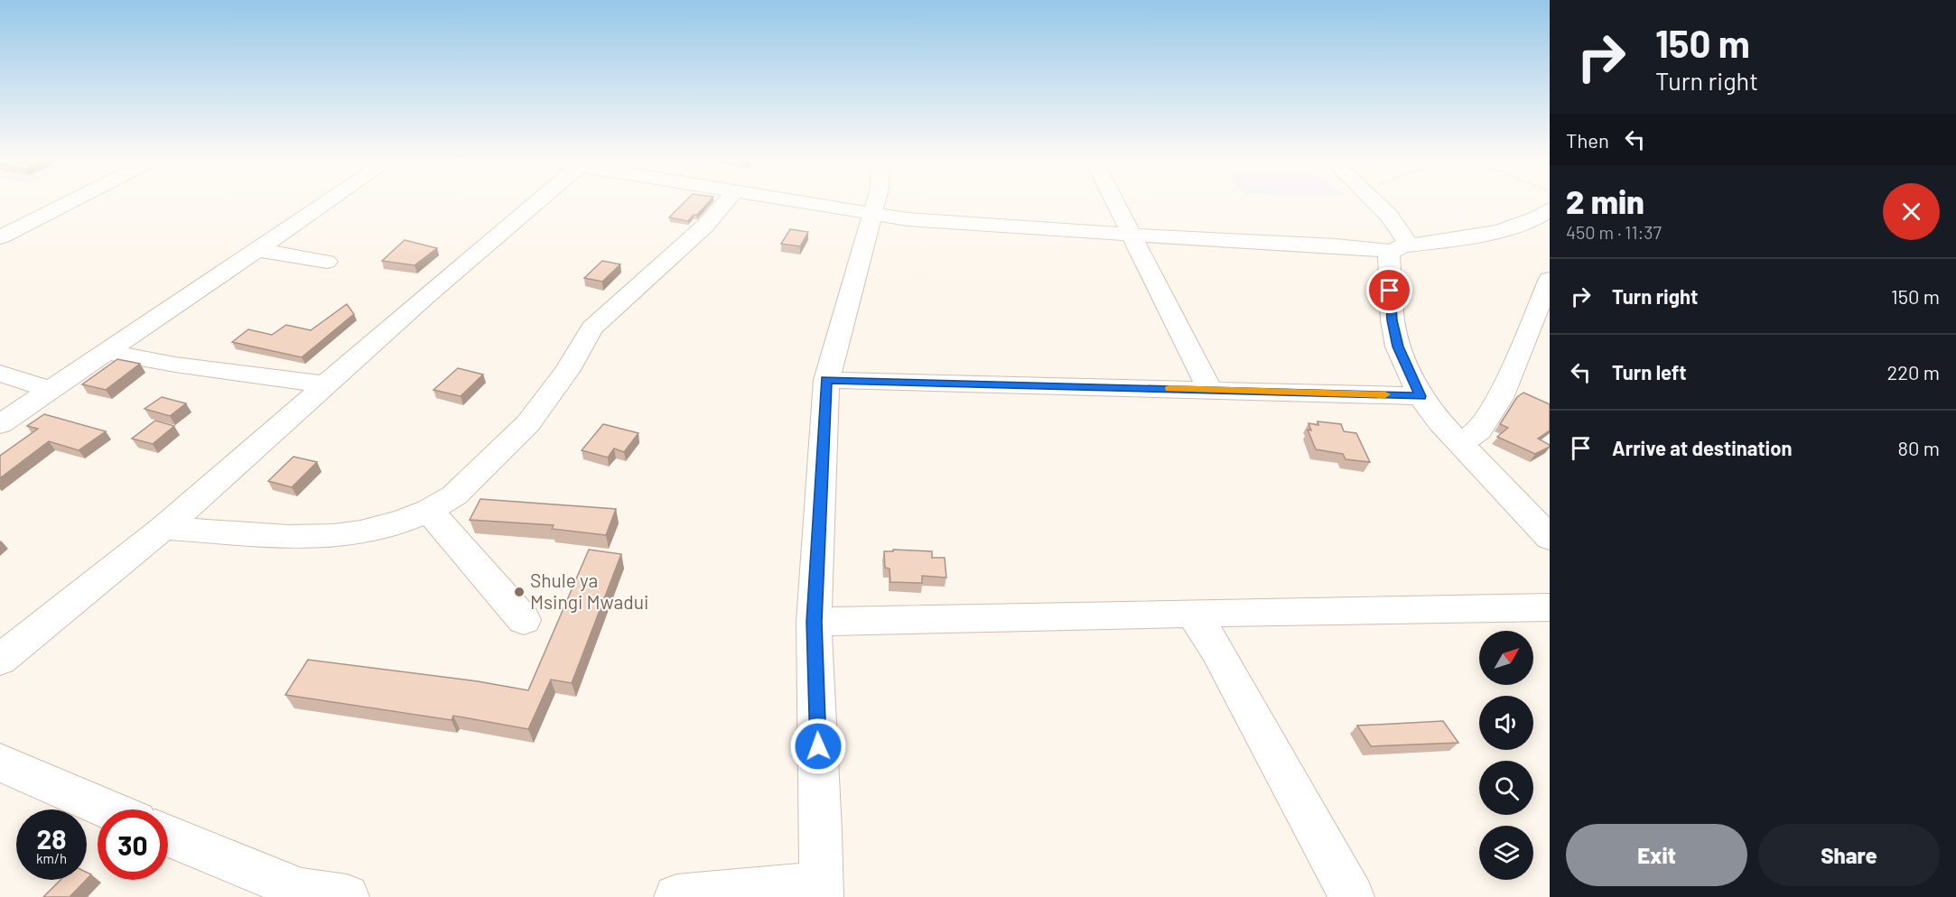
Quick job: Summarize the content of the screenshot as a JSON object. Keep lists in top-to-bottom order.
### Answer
{
  "places": ["Shule ya Msingi Mwadui"],
  "north": "top right",
  "page": {
    "turn": ["150 m", "Turn right"],
    "then": "Then",
    "heading": ["2 min", "450 m · 11:37"],
    "list": [
      {
        "name": "Turn right",
        "value": "150 m"
      },
      {
        "name": "Turn left",
        "value": "220 m"
      },
      {
        "name": "Arrive at destination",
        "value": "80 m"
      }
    ],
    "speed": "28 km/h",
    "limit": "30",
    "buttons": ["Exit", "Share"]
  }
}
